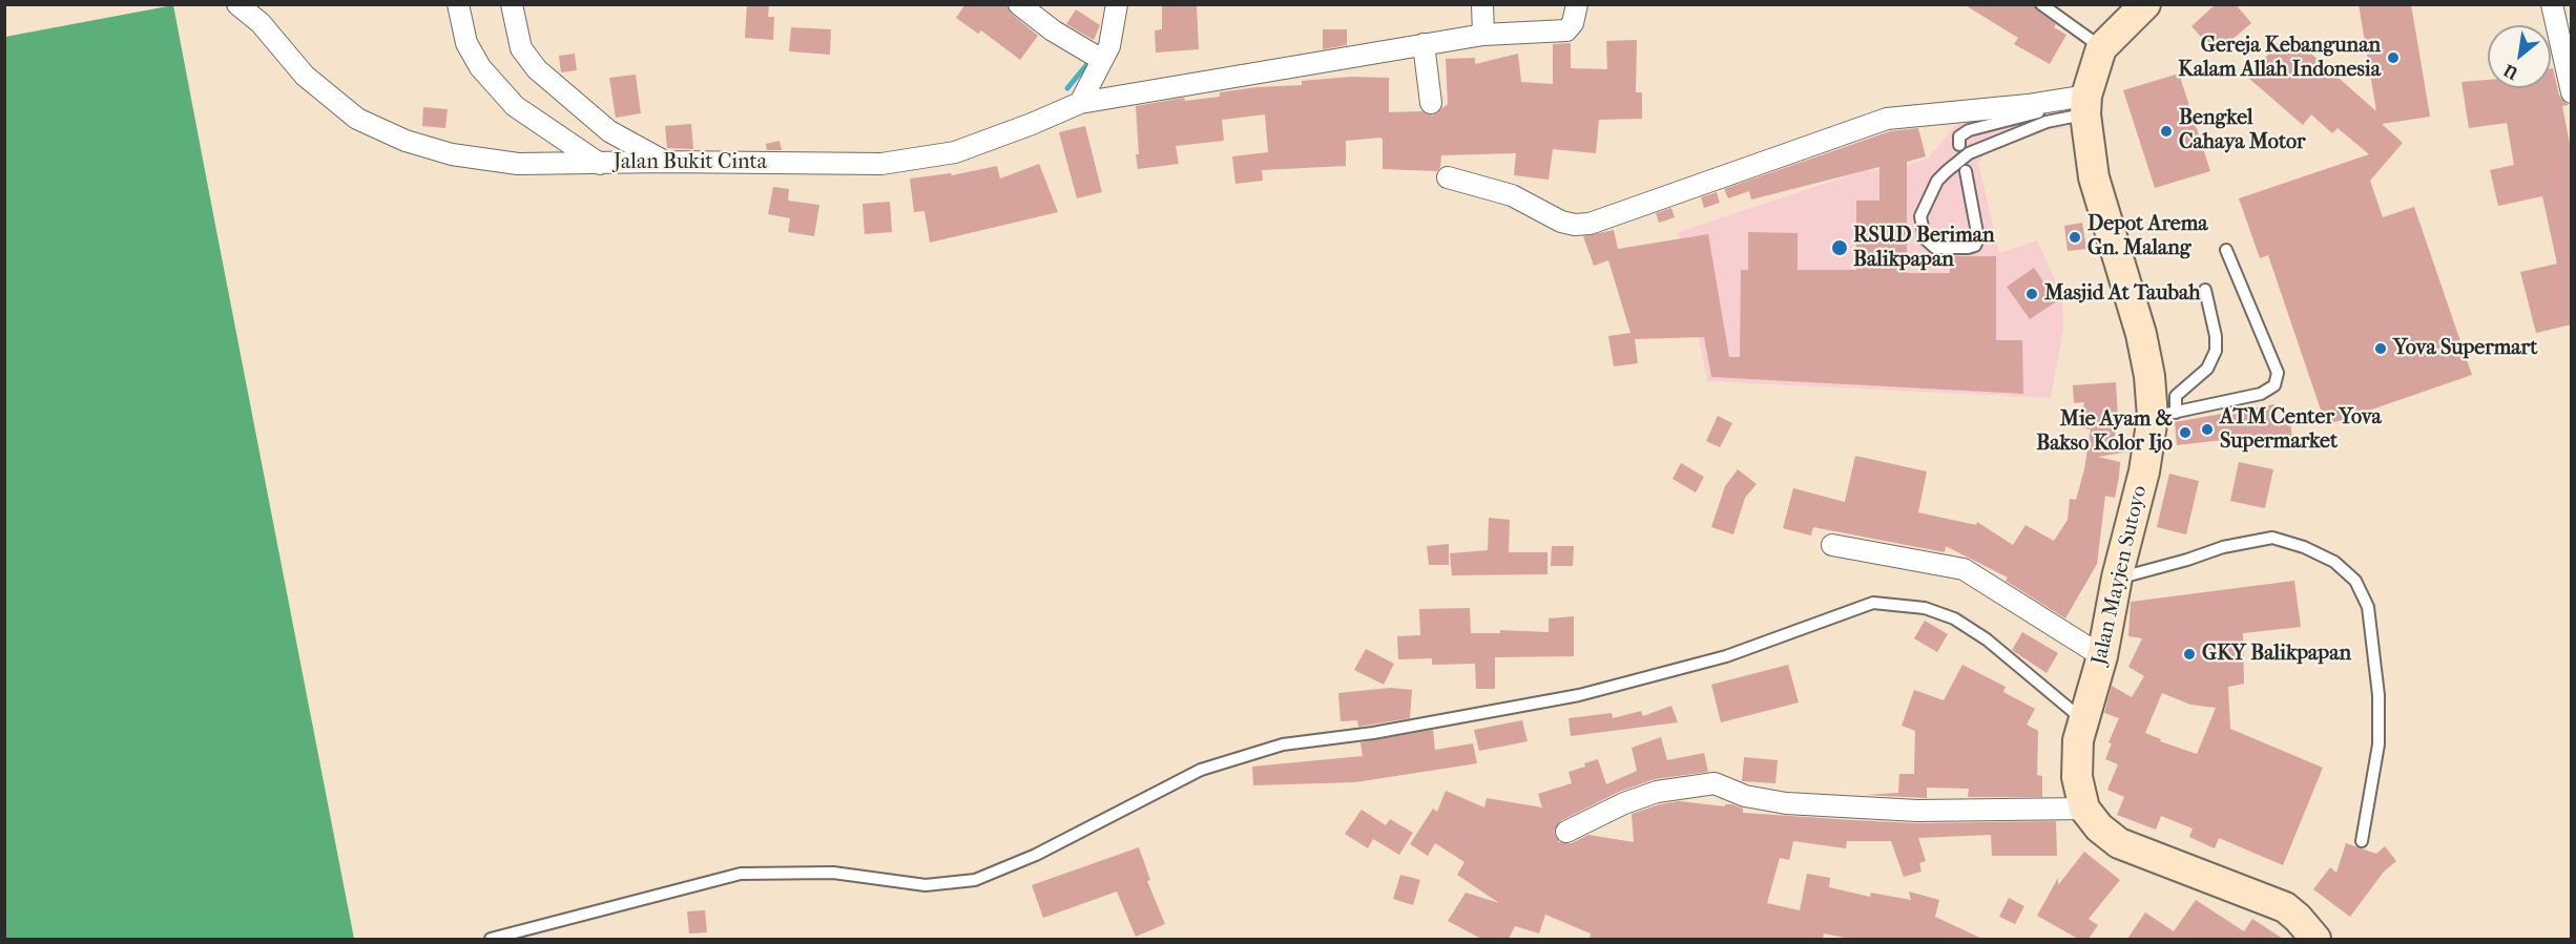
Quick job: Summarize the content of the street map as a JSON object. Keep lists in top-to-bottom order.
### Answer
{
  "streets": {
    "main road": ["Jalan Mayjen Sutoyo"],
    "street": ["Jalan Bukit Cinta"]
  },
  "places": [
    "Gereja Kebangunan Kalam Allah Indonesia",
    "Bengkel Cahaya Motor",
    "Depot Arema Gn. Malang",
    "RSUD Beriman Balikpapan",
    "Masjid At Taubah",
    "Yova Supermart",
    "ATM Center Yova Supermarket",
    "Mie Ayam & Bakso Kolor Ijo",
    "GKY Balikpapan"
  ],
  "north": "bottom left"
}
